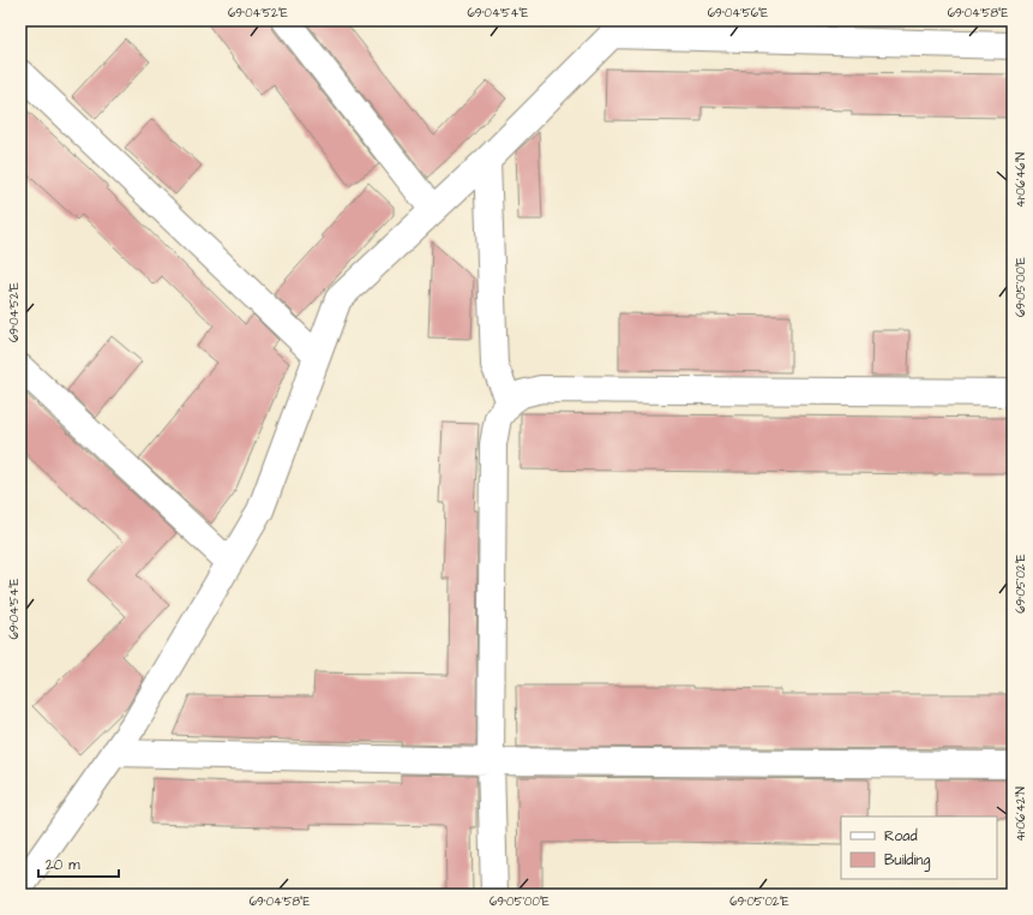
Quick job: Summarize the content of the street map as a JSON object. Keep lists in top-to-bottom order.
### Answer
{
  "legend": ["Road", "Building"],
  "scale_bar": "20 m",
  "coordinates": [
    "69°04'52\"E",
    "69°04'54\"E",
    "69°04'56\"E",
    "69°04'58\"E",
    "41°06'46\"N",
    "69°05'00\"E",
    "69°05'02\"E",
    "41°06'42\"N"
  ]
}
